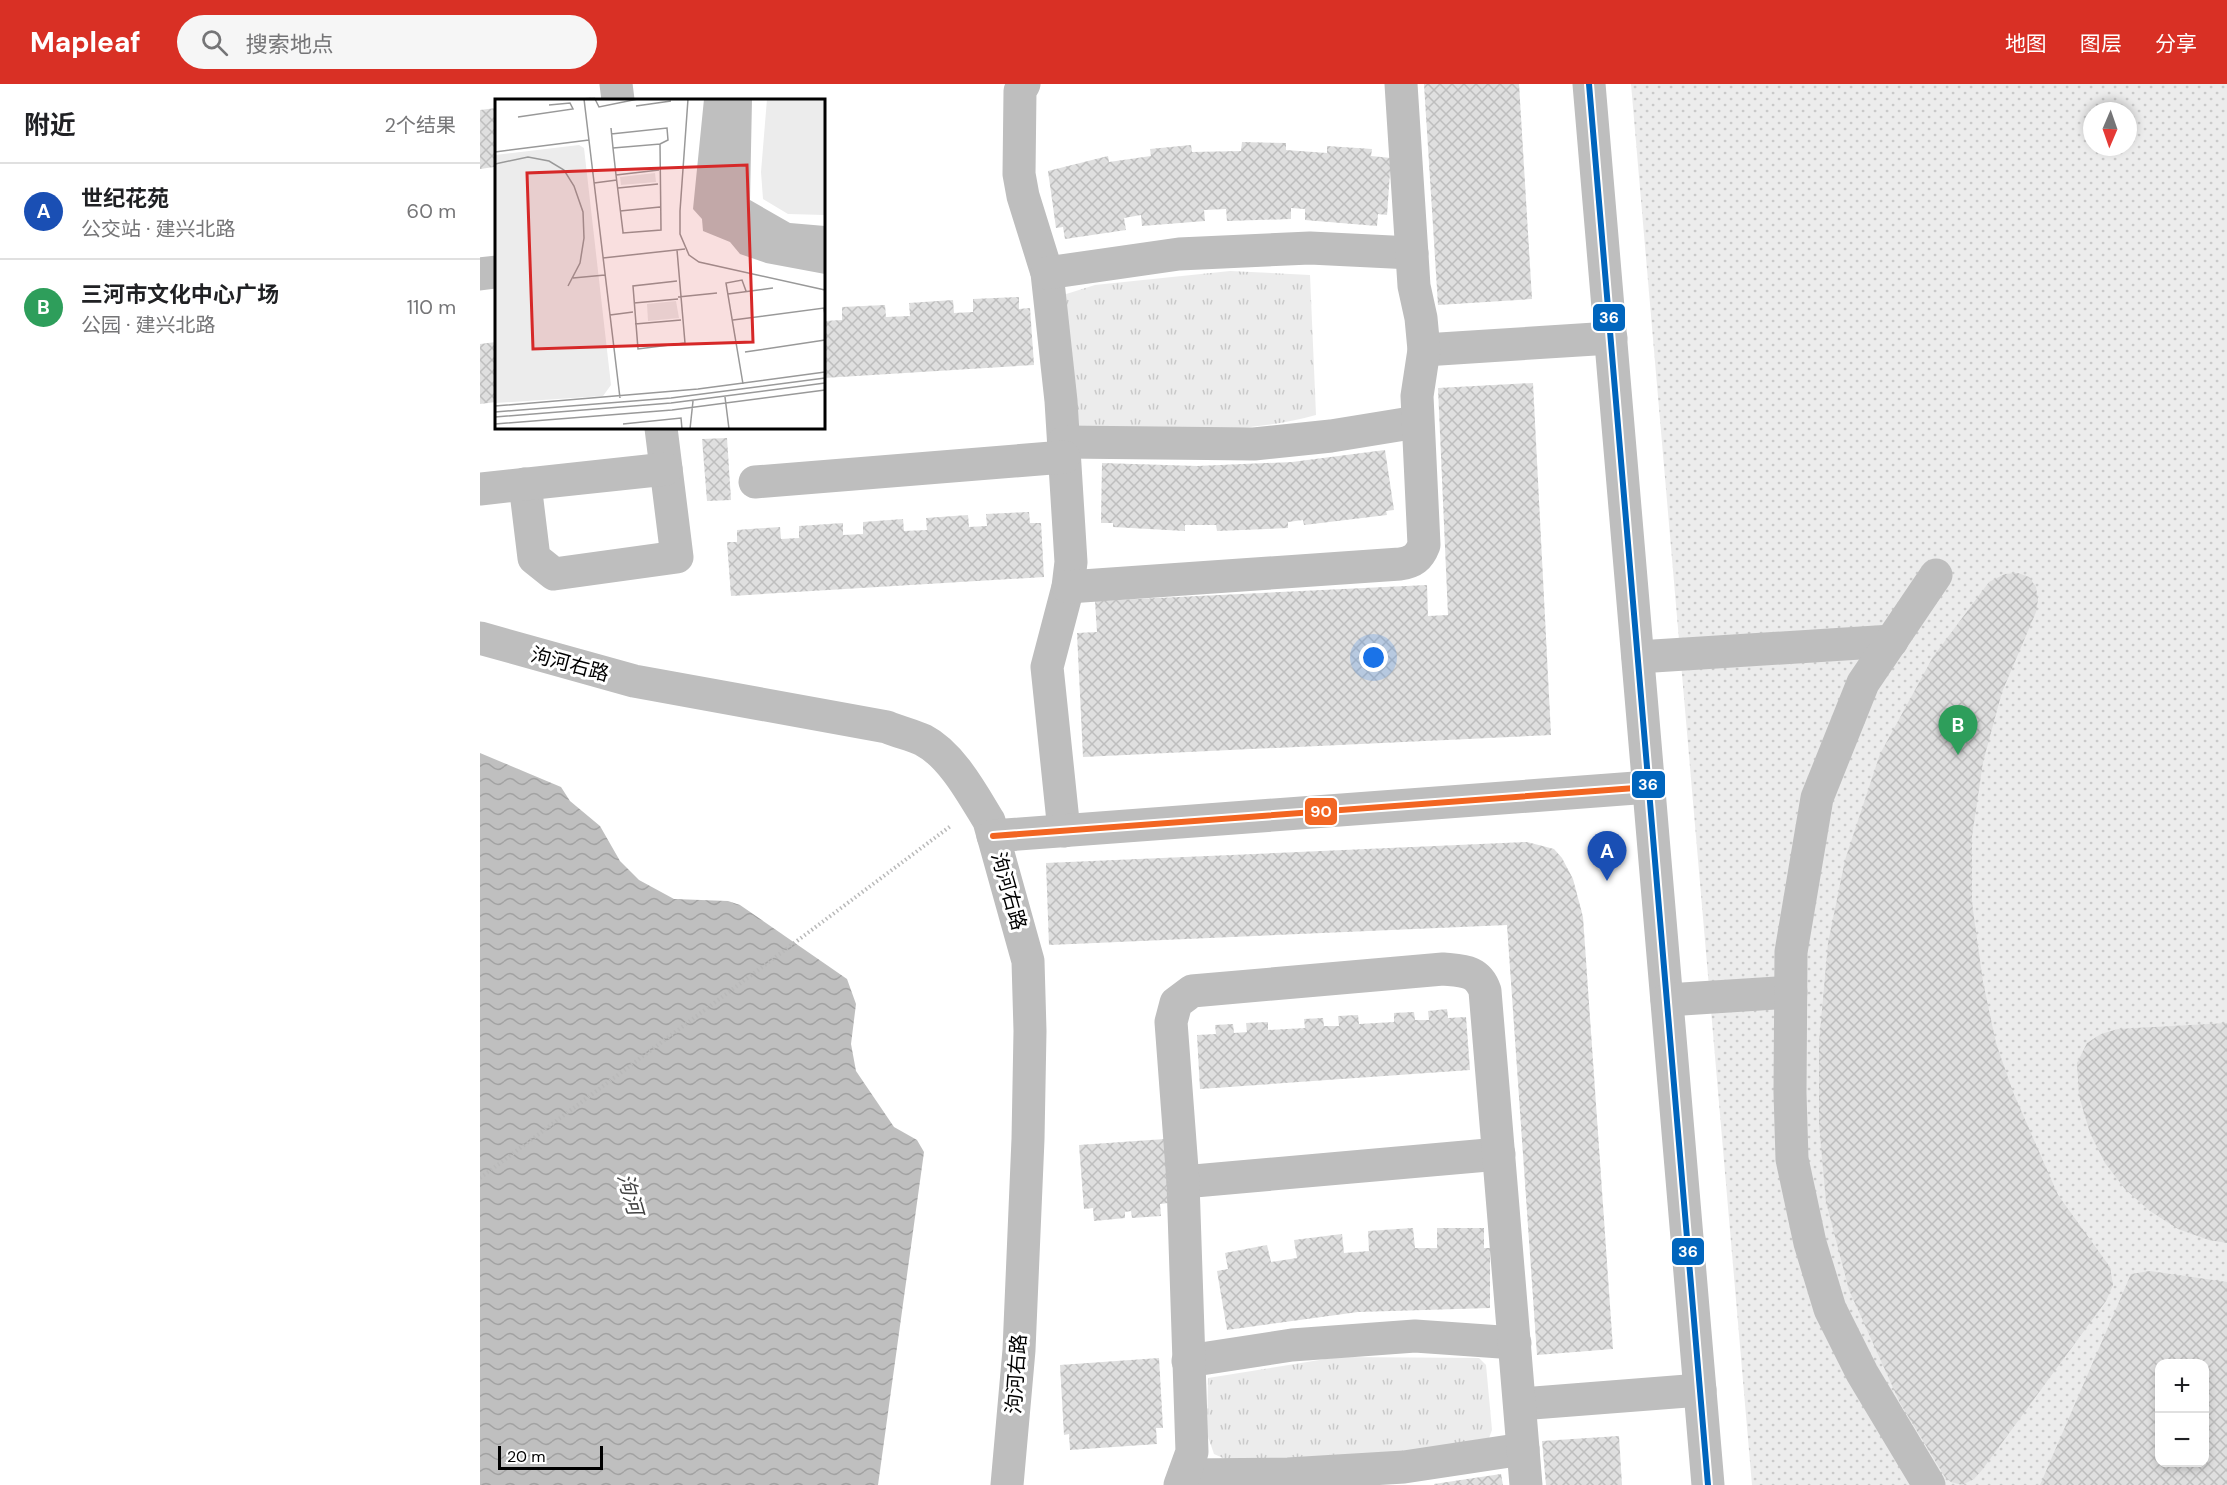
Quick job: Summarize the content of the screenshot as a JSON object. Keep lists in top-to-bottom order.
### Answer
{
  "streets": {
    "street": ["泃河右路"]
  },
  "water": ["泃河"],
  "lines": ["transit line 36", "transit line 90"],
  "scale_bar": "20 m",
  "north": "bottom",
  "page": {
    "header": "Mapleaf",
    "search": "搜索地点",
    "nav": ["地图", "图层", "分享"],
    "heading": ["附近", "2个结果"],
    "list": [
      {
        "mark": "A",
        "name": "世纪花苑",
        "note": "公交站 · 建兴北路",
        "value": "60 m"
      },
      {
        "mark": "B",
        "name": "三河市文化中心广场",
        "note": "公园 · 建兴北路",
        "value": "110 m"
      }
    ],
    "pins": ["B", "A"],
    "map_buttons": ["+", "−"],
    "scale": "20 m"
  }
}
